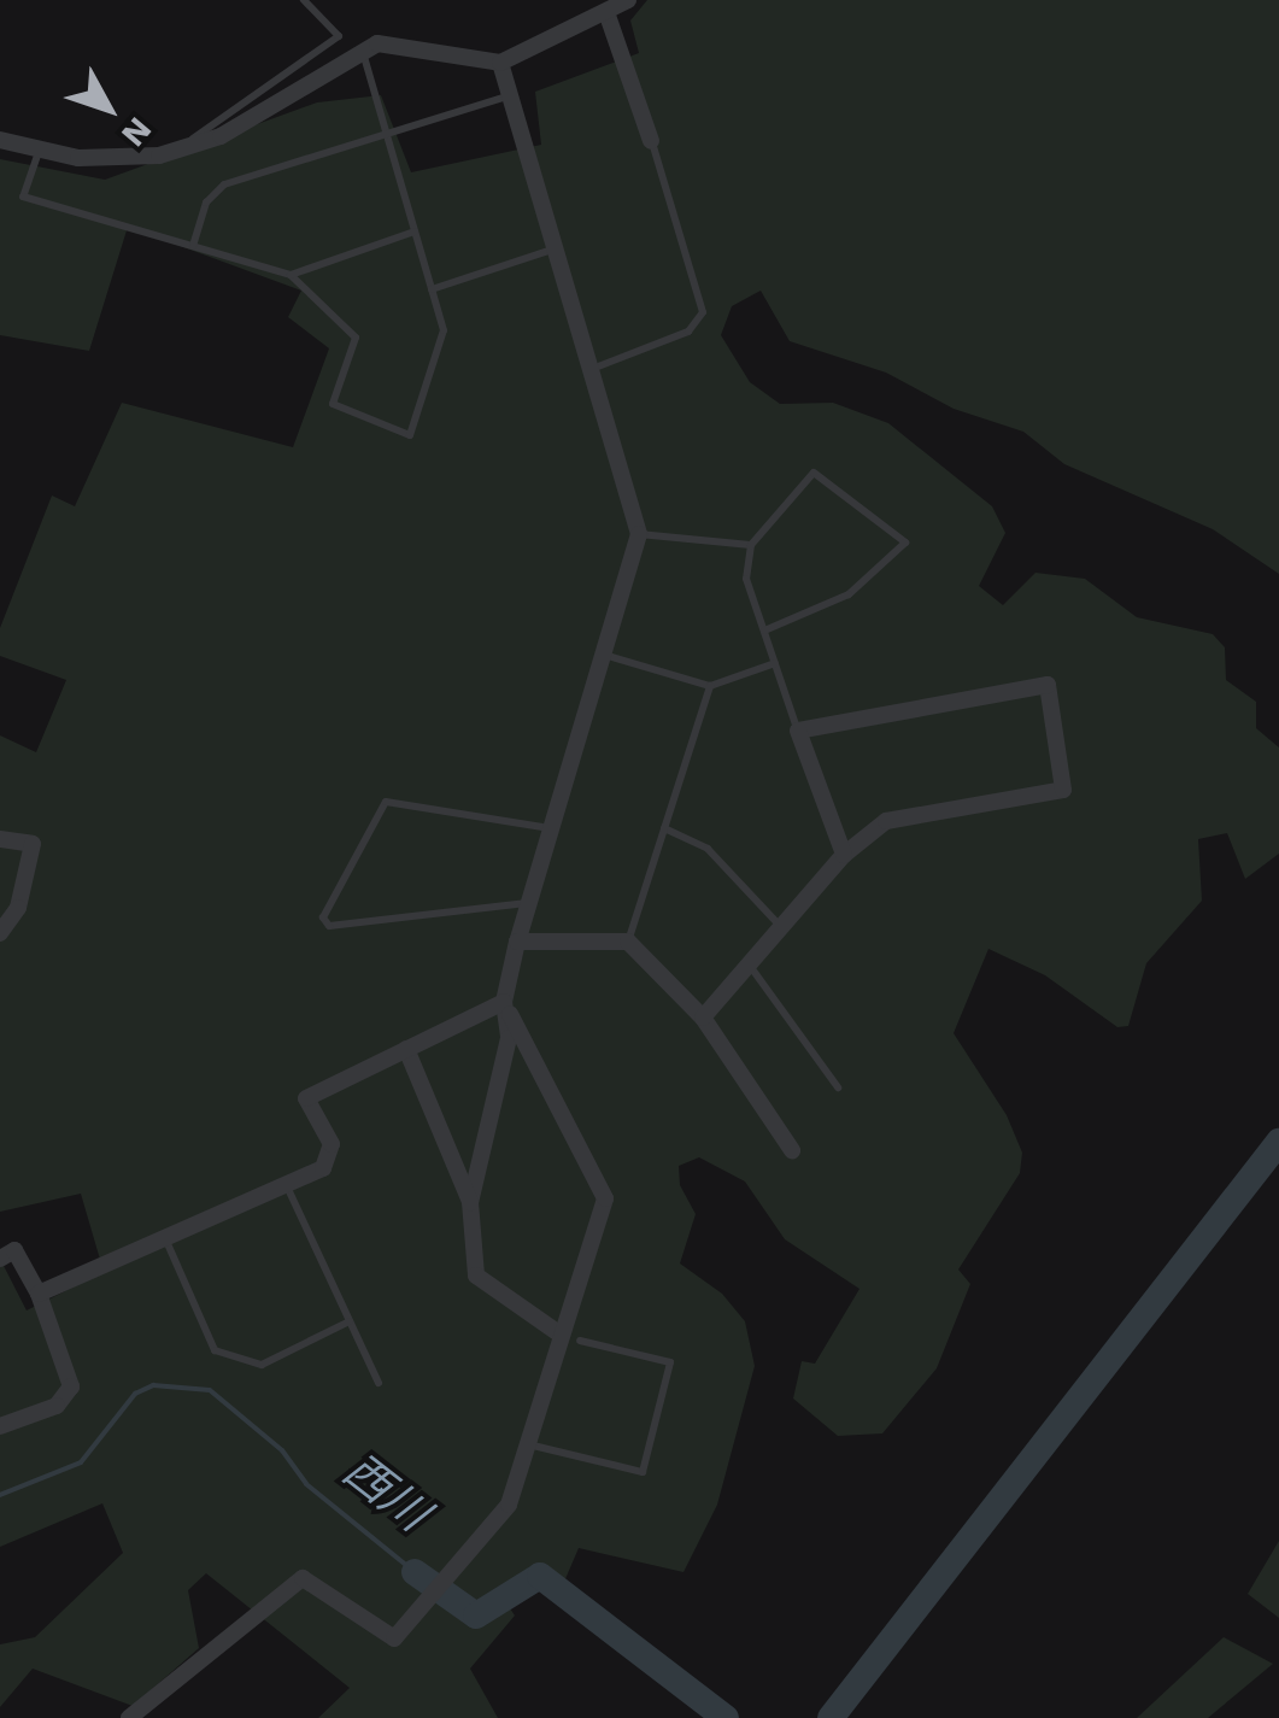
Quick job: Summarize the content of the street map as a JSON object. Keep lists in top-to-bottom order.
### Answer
{
  "water": ["西川"],
  "north": "bottom right"
}
